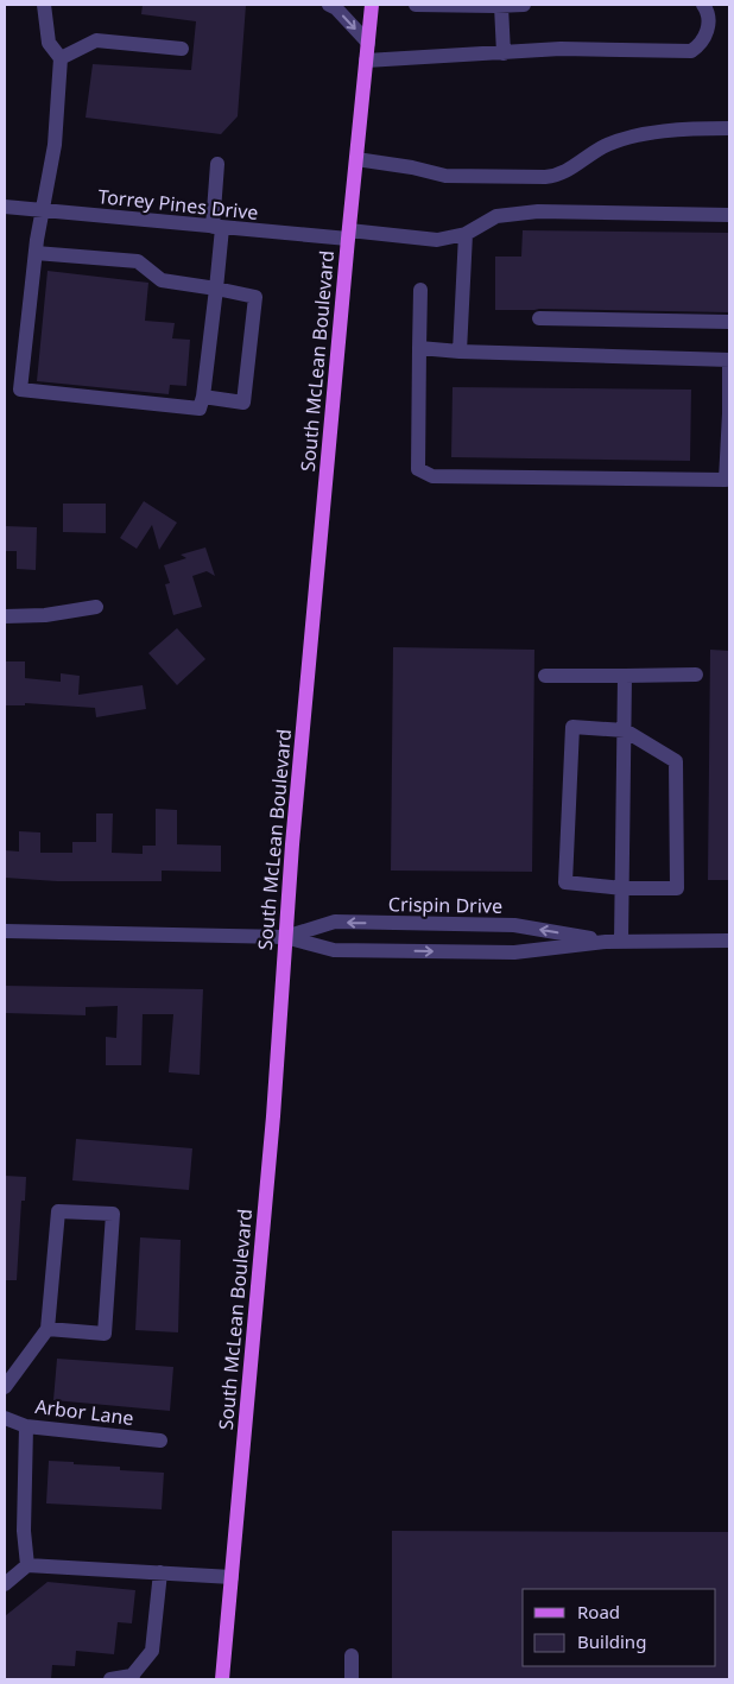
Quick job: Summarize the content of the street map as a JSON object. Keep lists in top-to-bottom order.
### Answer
{
  "streets": {
    "main road": ["South McLean Boulevard"],
    "street": ["Torrey Pines Drive", "Crispin Drive", "Arbor Lane"]
  },
  "crossings": [
    ["Torrey Pines Drive", "South McLean Boulevard"],
    ["South McLean Boulevard", "Crispin Drive"]
  ],
  "legend": ["Road", "Building"]
}
